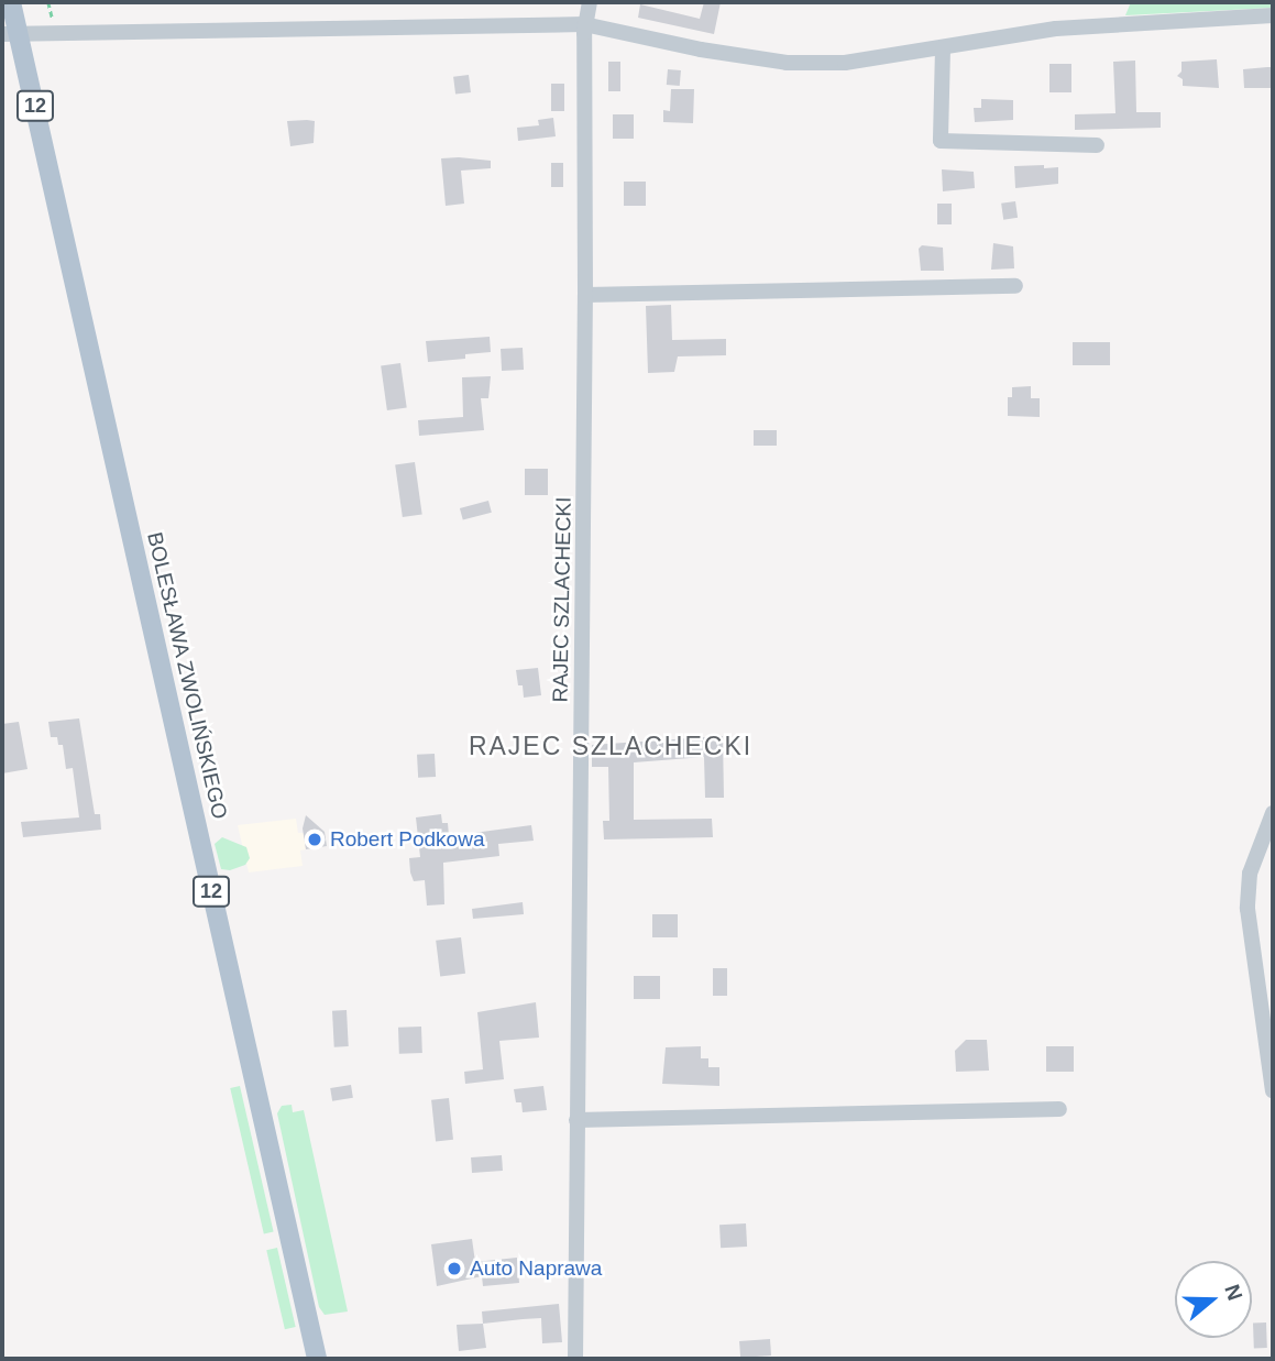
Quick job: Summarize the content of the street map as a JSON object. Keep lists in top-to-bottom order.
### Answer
{
  "streets": {
    "main road": ["12", "BOLESŁAWA ZWOLIŃSKIEGO"],
    "street": ["RAJEC SZLACHECKI"]
  },
  "districts": ["RAJEC SZLACHECKI"],
  "places": ["Robert Podkowa", "Auto Naprawa"],
  "north": "right"
}
